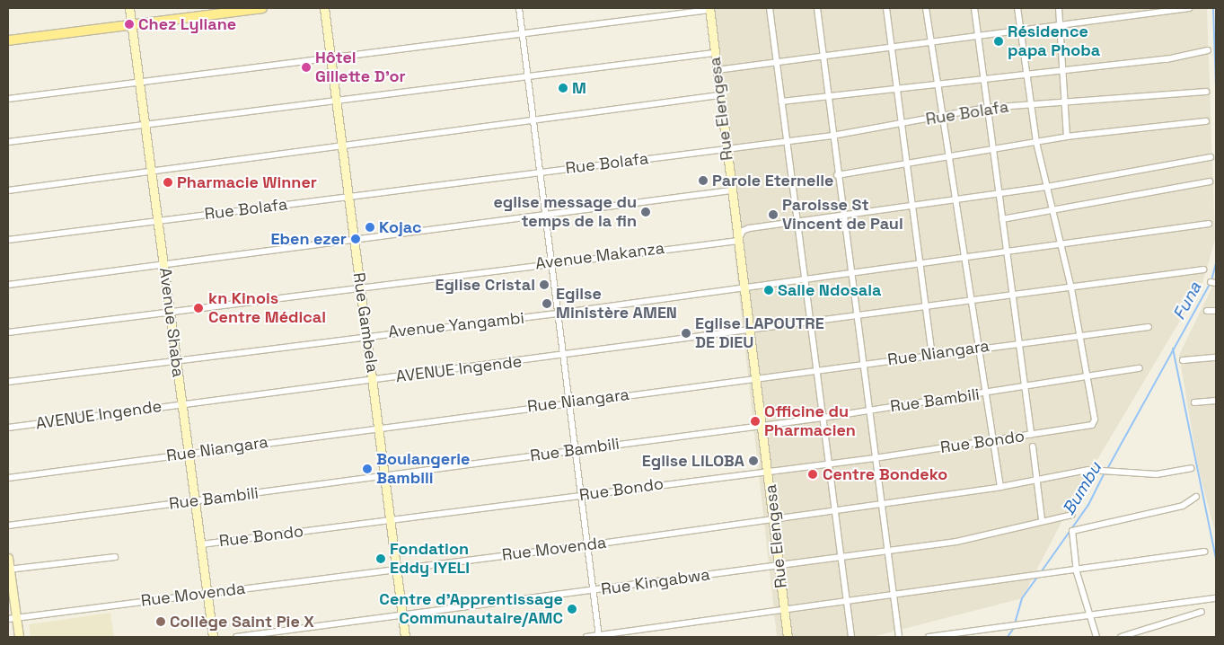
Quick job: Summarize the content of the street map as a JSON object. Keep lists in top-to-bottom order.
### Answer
{
  "streets": {
    "street": [
      "Rue Elengesa",
      "Rue Bolafa",
      "Avenue Makanza",
      "Avenue Shaba",
      "Rue Gambela",
      "Avenue Yangambi",
      "Rue Niangara",
      "AVENUE Ingende",
      "Rue Bambili",
      "Rue Bondo",
      "Rue Movenda",
      "Rue Kingabwa"
    ]
  },
  "crossings": [
    ["Rue Elengesa", "Rue Bolafa"],
    ["Rue Elengesa", "Avenue Makanza"],
    ["Rue Elengesa", "Avenue Yangambi"],
    ["Rue Elengesa", "Rue Niangara"],
    ["Rue Elengesa", "AVENUE Ingende"],
    ["Rue Elengesa", "Rue Bambili"],
    ["Rue Elengesa", "Rue Bondo"],
    ["Rue Elengesa", "Rue Movenda"],
    ["Rue Elengesa", "Rue Kingabwa"],
    ["Rue Bolafa", "Avenue Shaba"],
    ["Rue Bolafa", "Rue Gambela"],
    ["Avenue Makanza", "Avenue Shaba"],
    ["Avenue Makanza", "Rue Gambela"],
    ["Avenue Shaba", "Avenue Yangambi"],
    ["Avenue Shaba", "Rue Niangara"],
    ["Avenue Shaba", "AVENUE Ingende"],
    ["Avenue Shaba", "Rue Bambili"],
    ["Avenue Shaba", "Rue Bondo"],
    ["Avenue Shaba", "Rue Movenda"],
    ["Rue Gambela", "Avenue Yangambi"],
    ["Rue Gambela", "Rue Niangara"],
    ["Rue Gambela", "AVENUE Ingende"],
    ["Rue Gambela", "Rue Bambili"],
    ["Rue Gambela", "Rue Bondo"],
    ["Rue Gambela", "Rue Movenda"],
    ["Rue Gambela", "Rue Kingabwa"],
    ["Rue Bambili", "Rue Bondo"]
  ],
  "water": ["Funa", "Bumbu"],
  "places": [
    "Chez Lyliane",
    "Résidence papa Phoba",
    "Hôtel Gillette D'or",
    "M",
    "Parole Eternelle",
    "Pharmacie Winner",
    "eglise message du temps de la fin",
    "Paroisse St Vincent de Paul",
    "Kojac",
    "Eben ezer",
    "Eglise Cristal",
    "Salle Ndosala",
    "Egilse Ministère AMEN",
    "kn Kinois Centre Médical",
    "Eglise LAPOUTRE DE DIEU",
    "Officine du Pharmacien",
    "Eglise LILOBA",
    "Boulangerie Bambili",
    "Centre Bondeko",
    "Fondation Eddy IYELI",
    "Centre d'Apprentissage Communautaire/AMC",
    "Collège Saint Pie X"
  ]
}
